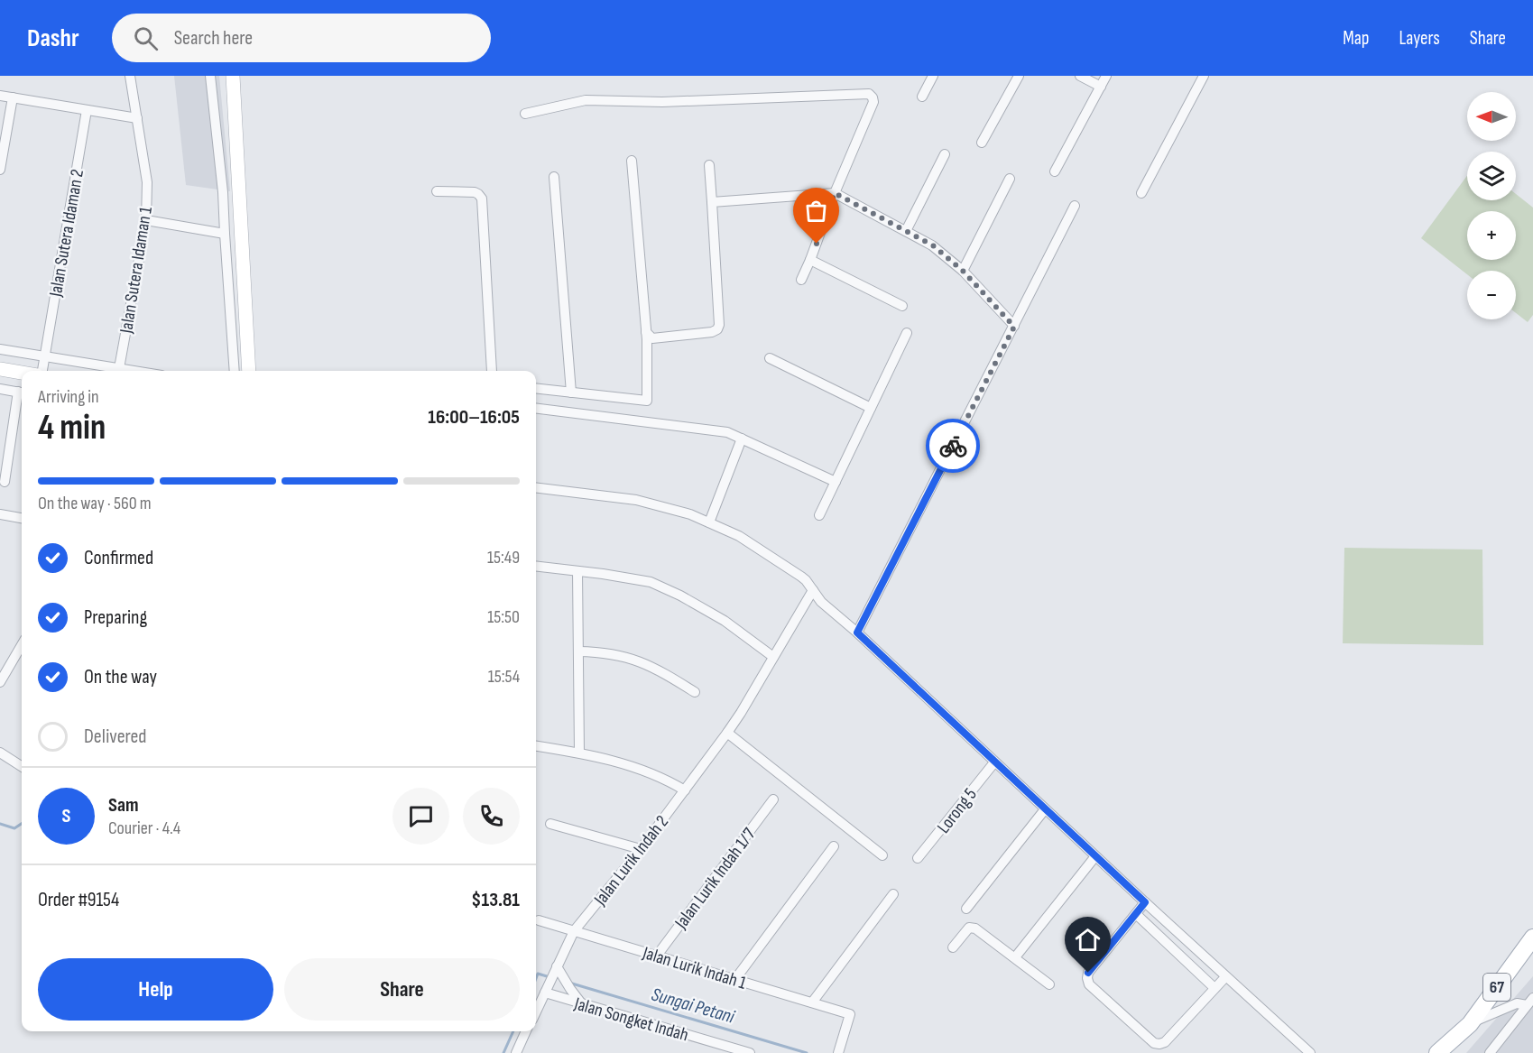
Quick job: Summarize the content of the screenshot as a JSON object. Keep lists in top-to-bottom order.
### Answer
{
  "streets": {
    "main road": ["67"],
    "street": [
      "Jalan Sutera Idaman 2",
      "Jalan Sutera Idaman 1",
      "Lorong 5",
      "Jalan Lurik Indah 2",
      "Jalan Lurik Indah 1/7",
      "Jalan Lurik Indah 1",
      "Jalan Songket Indah"
    ]
  },
  "crossings": [
    ["Jalan Lurik Indah 2", "Jalan Lurik Indah 1"],
    ["Jalan Lurik Indah 2", "Jalan Songket Indah"],
    ["Jalan Lurik Indah 1/7", "Jalan Lurik Indah 1"]
  ],
  "water": ["Sungai Petani"],
  "north": "left",
  "page": {
    "header": "Dashr",
    "search": "Search here",
    "nav": ["Map", "Layers", "Share"],
    "map_buttons": ["+", "−"],
    "heading": ["4 min", "Arriving in", "16:00–16:05"],
    "panel": [
      "Sam",
      "Courier · 4.4",
      "Order #9154",
      "$13.81"
    ],
    "bar": "On the way · 560 m",
    "list": [
      ["Confirmed", "15:49"],
      ["Preparing", "15:50"],
      ["On the way", "15:54"],
      "Delivered"
    ],
    "round": "S",
    "buttons": ["Help", "Share"]
  }
}
